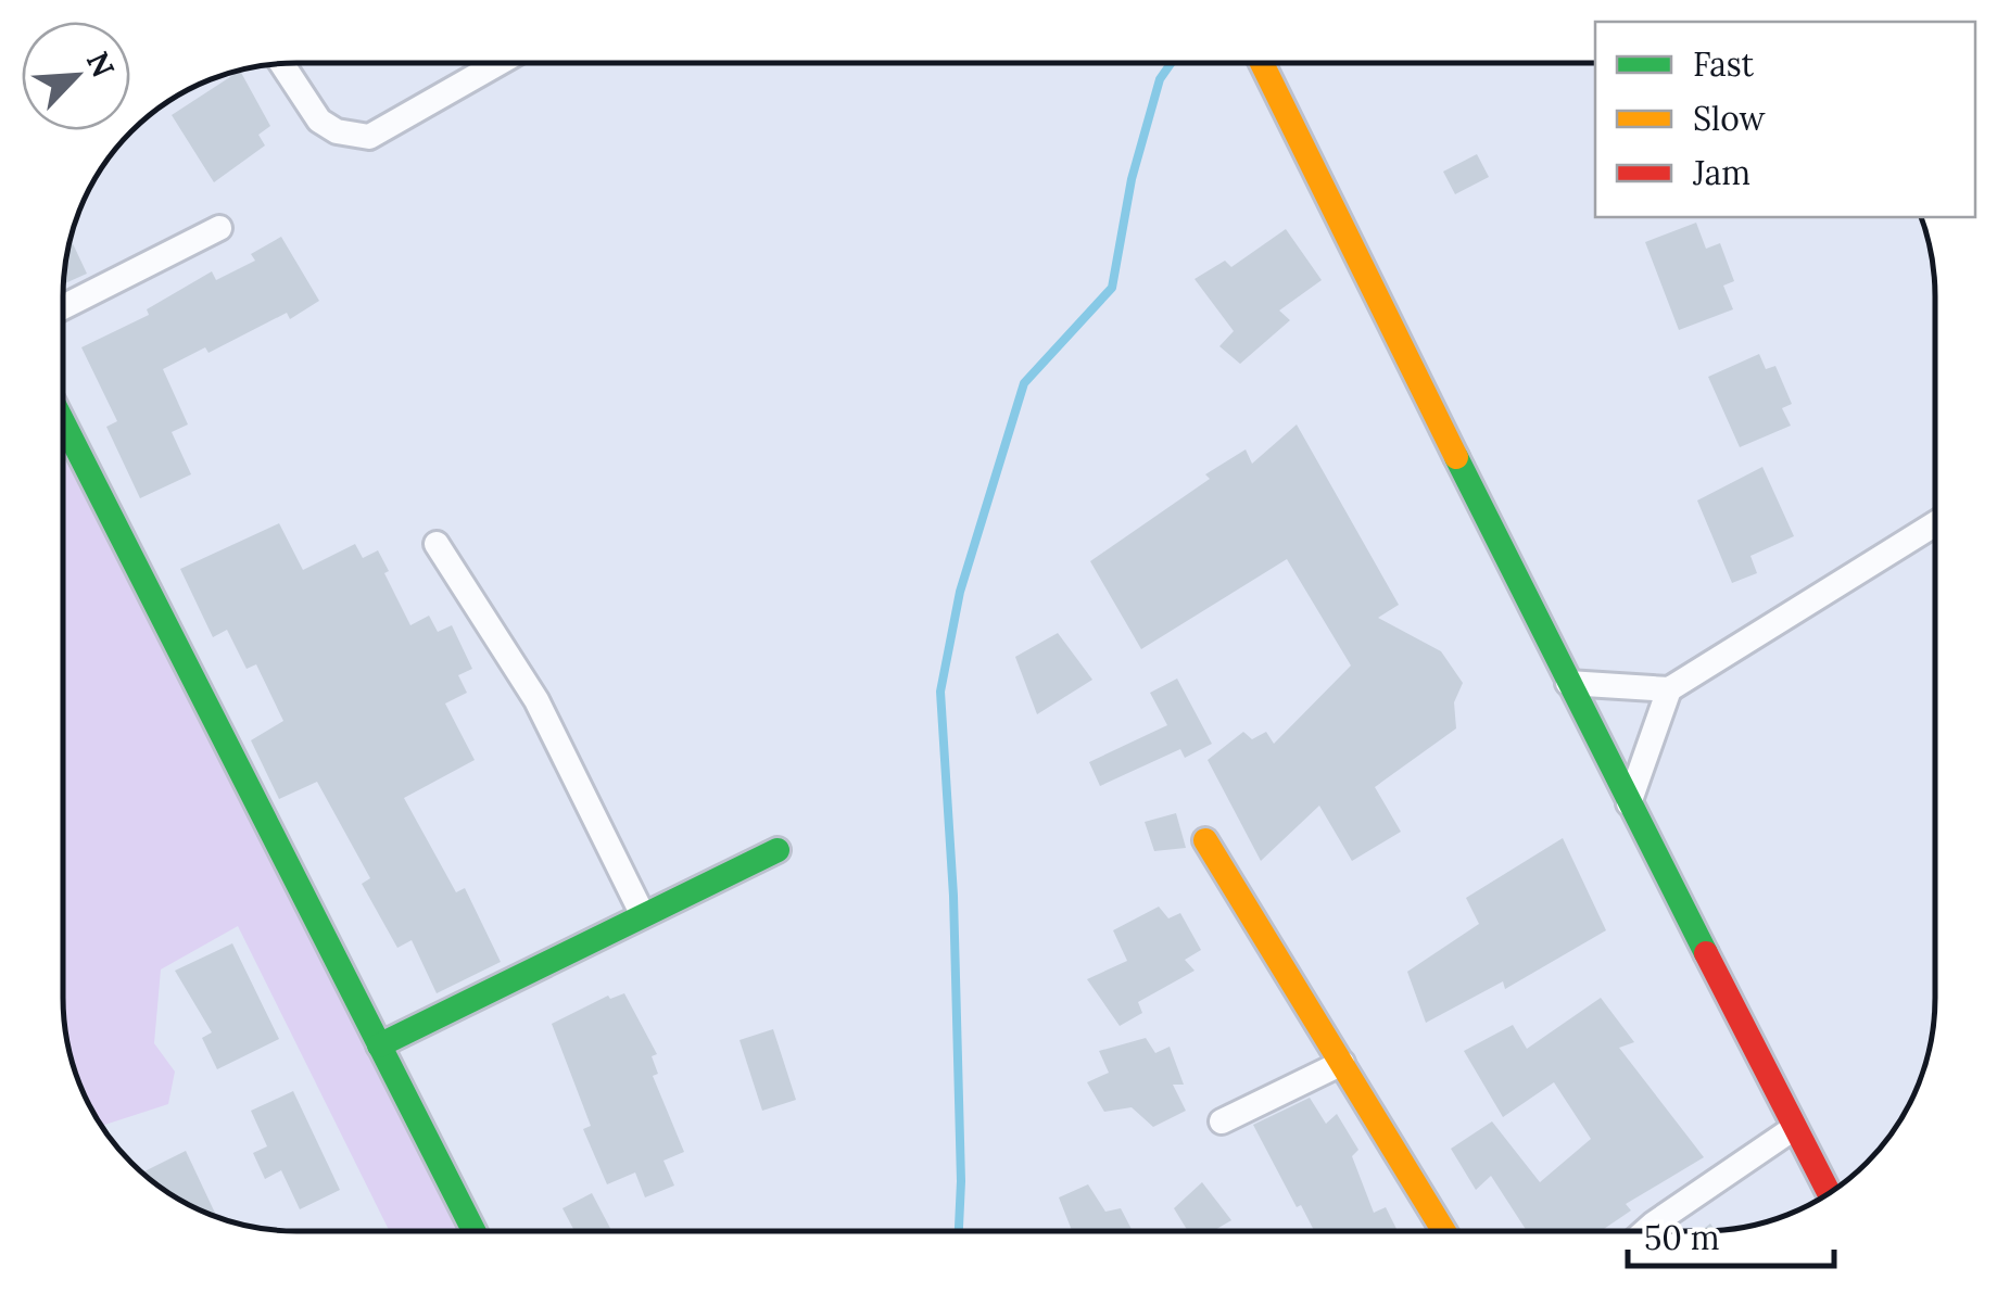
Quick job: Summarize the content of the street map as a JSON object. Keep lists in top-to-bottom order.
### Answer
{
  "legend": ["Fast", "Slow", "Jam"],
  "scale_bar": "50 m",
  "north": "top right"
}
